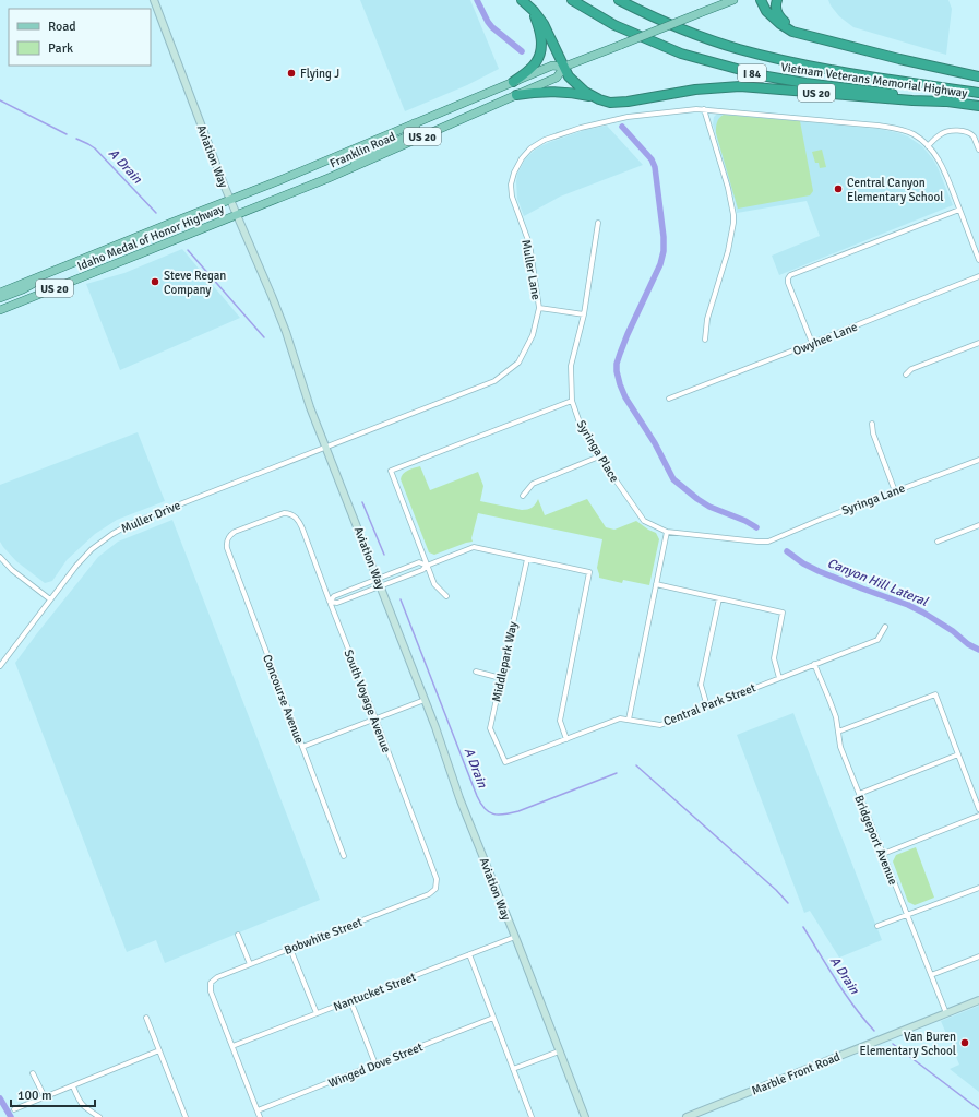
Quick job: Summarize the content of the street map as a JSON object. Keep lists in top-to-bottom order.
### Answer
{
  "streets": {
    "highway": ["I 84", "Vietnam Veterans Memorial Highway", "US 20"],
    "main road": ["Franklin Road", "Idaho Medal of Honor Highway"],
    "street": [
      "Aviation Way",
      "Muller Lane",
      "Owyhee Lane",
      "Syringa Place",
      "Syringa Lane",
      "Muller Drive",
      "Middlepark Way",
      "Concourse Avenue",
      "South Voyage Avenue",
      "Central Park Street",
      "Bridgeport Avenue",
      "Bobwhite Street",
      "Nantucket Street",
      "Winged Dove Street",
      "Marble Front Road"
    ]
  },
  "crossings": [
    ["Vietnam Veterans Memorial Highway", "US 20"],
    ["US 20", "Franklin Road"],
    ["Franklin Road", "Aviation Way"],
    ["Franklin Road", "Idaho Medal of Honor Highway"],
    ["Aviation Way", "Idaho Medal of Honor Highway"],
    ["Aviation Way", "Muller Lane"],
    ["Aviation Way", "Muller Drive"],
    ["Aviation Way", "Nantucket Street"],
    ["Muller Lane", "Muller Drive"],
    ["Syringa Place", "Syringa Lane"],
    ["Middlepark Way", "Central Park Street"],
    ["Concourse Avenue", "South Voyage Avenue"],
    ["South Voyage Avenue", "Bobwhite Street"],
    ["Central Park Street", "Bridgeport Avenue"],
    ["Bridgeport Avenue", "Marble Front Road"],
    ["Bobwhite Street", "Nantucket Street"]
  ],
  "water": ["A Drain", "Canyon Hill Lateral"],
  "places": [
    "Flying J",
    "Central Canyon Elementary School",
    "Steve Regan Company",
    "Van Buren Elementary School"
  ],
  "legend": ["Road", "Park"],
  "scale_bar": "100 m"
}
